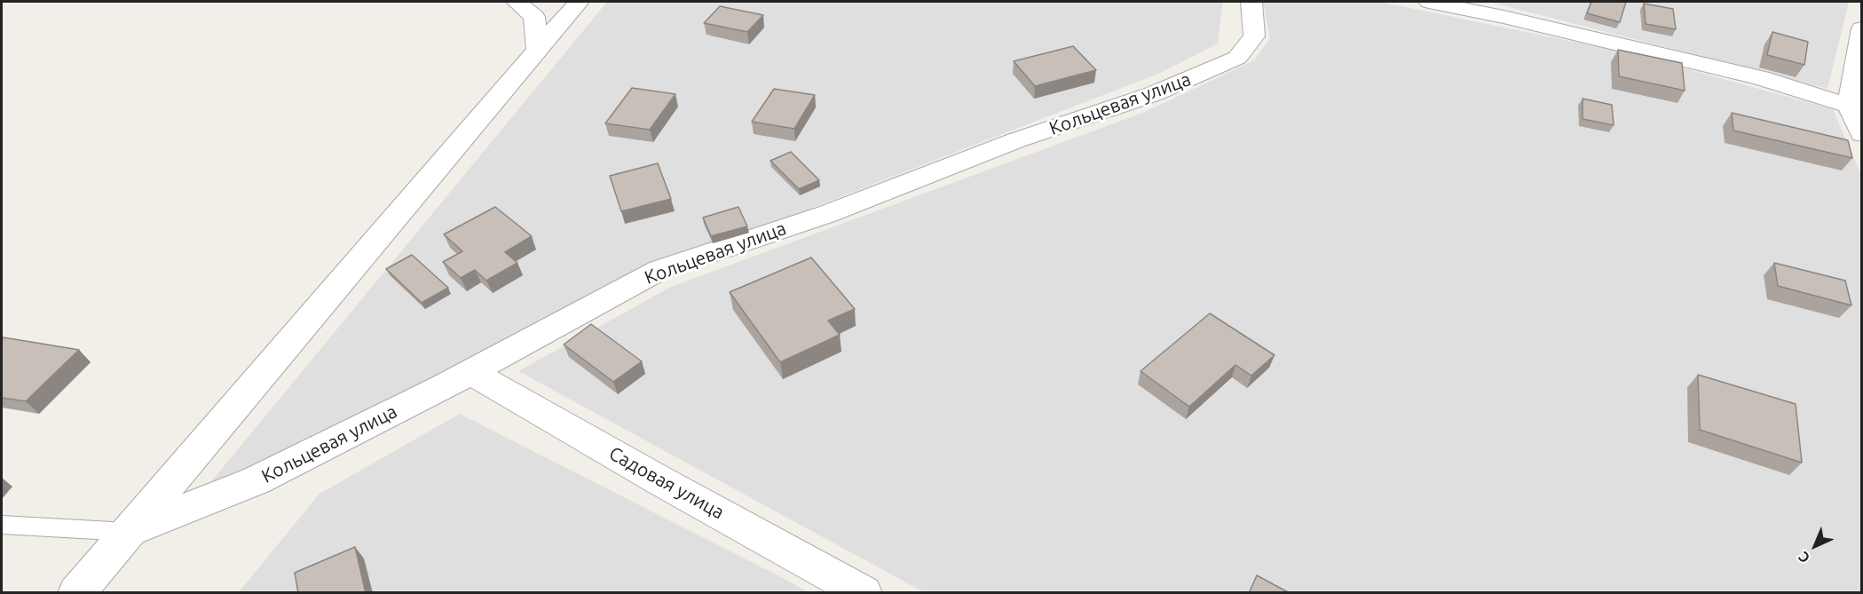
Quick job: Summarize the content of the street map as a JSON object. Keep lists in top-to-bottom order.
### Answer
{
  "streets": {
    "street": ["Кольцевая улица", "Садовая улица"]
  },
  "crossings": [
    ["Кольцевая улица", "Садовая улица"]
  ],
  "north": "bottom left"
}
